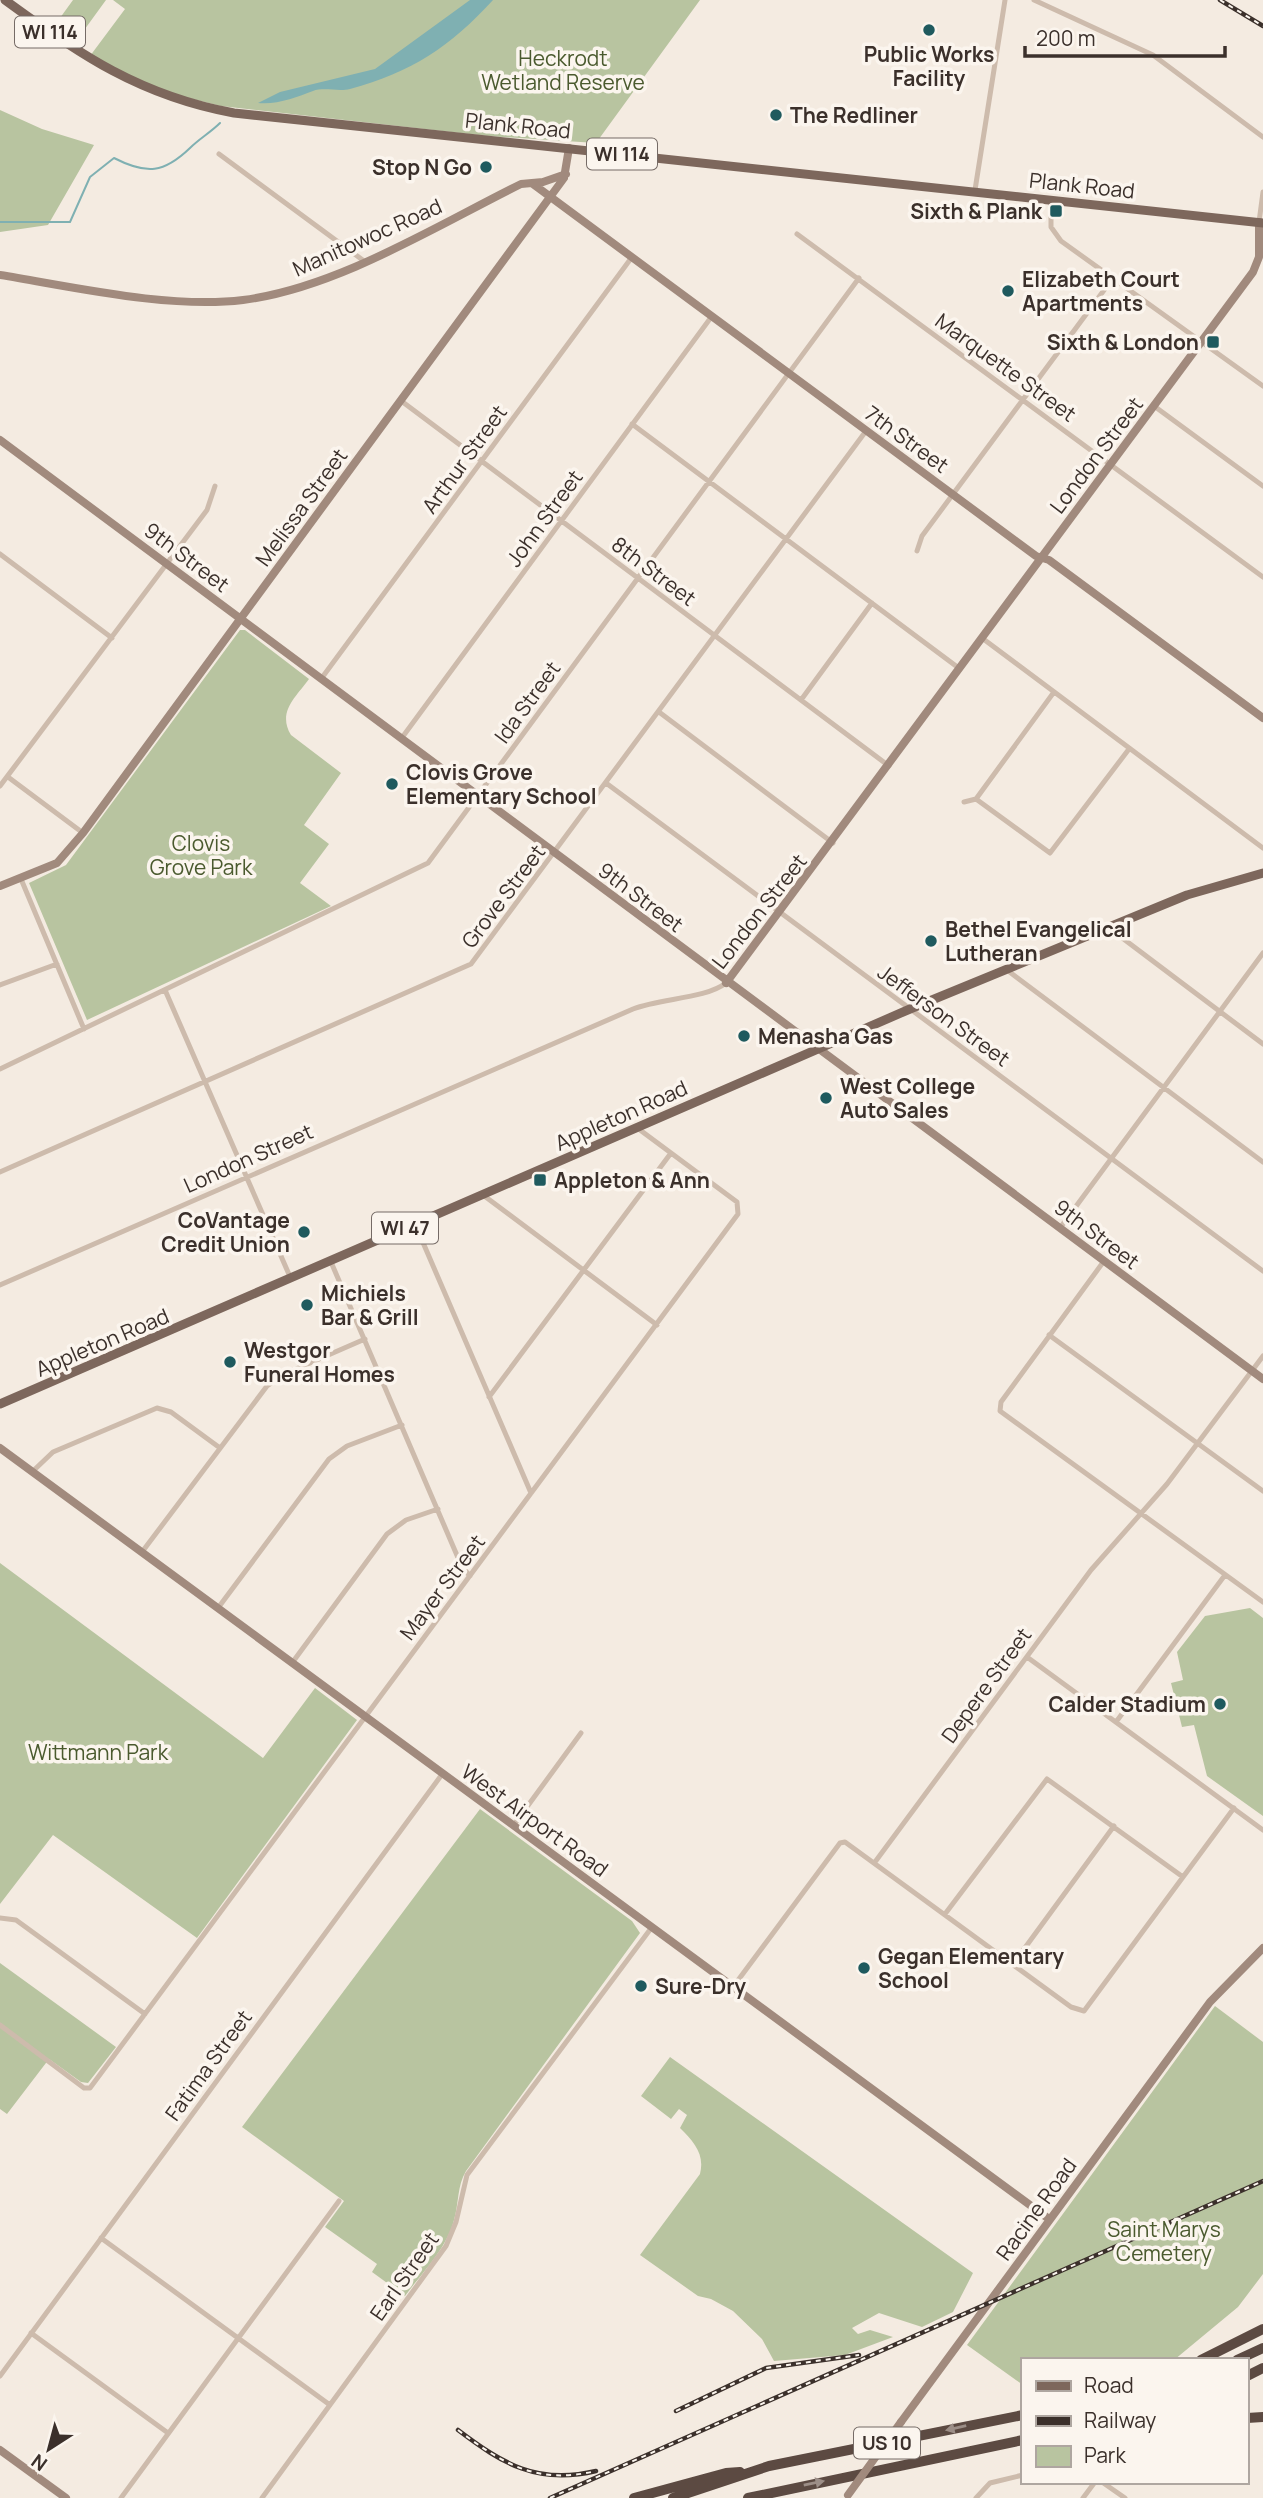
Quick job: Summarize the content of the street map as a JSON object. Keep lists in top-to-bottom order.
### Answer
{
  "streets": {
    "highway": ["US 10"],
    "main road": [
      "WI 114",
      "Plank Road",
      "Appleton Road",
      "WI 47"
    ],
    "street": [
      "Manitowoc Road",
      "Marquette Street",
      "7th Street",
      "London Street",
      "Arthur Street",
      "Melissa Street",
      "John Street",
      "9th Street",
      "8th Street",
      "Ida Street",
      "Grove Street",
      "Jefferson Street",
      "Mayer Street",
      "Depere Street",
      "West Airport Road",
      "Fatima Street",
      "Racine Road",
      "Earl Street"
    ]
  },
  "crossings": [
    ["Plank Road", "Melissa Street"],
    ["Manitowoc Road", "7th Street"],
    ["Manitowoc Road", "Melissa Street"],
    ["Marquette Street", "London Street"],
    ["Marquette Street", "Ida Street"],
    ["7th Street", "London Street"],
    ["7th Street", "Arthur Street"],
    ["7th Street", "Melissa Street"],
    ["7th Street", "John Street"],
    ["7th Street", "Ida Street"],
    ["7th Street", "Grove Street"],
    ["London Street", "9th Street"],
    ["London Street", "8th Street"],
    ["London Street", "Jefferson Street"],
    ["Arthur Street", "9th Street"],
    ["Arthur Street", "8th Street"],
    ["Melissa Street", "9th Street"],
    ["Melissa Street", "8th Street"],
    ["John Street", "9th Street"],
    ["John Street", "8th Street"],
    ["9th Street", "Ida Street"],
    ["9th Street", "Grove Street"],
    ["9th Street", "Appleton Road"],
    ["9th Street", "Depere Street"],
    ["8th Street", "Ida Street"],
    ["8th Street", "Grove Street"],
    ["Grove Street", "Jefferson Street"],
    ["Jefferson Street", "Appleton Road"],
    ["Appleton Road", "Mayer Street"],
    ["Mayer Street", "West Airport Road"],
    ["West Airport Road", "Fatima Street"],
    ["West Airport Road", "Racine Road"],
    ["West Airport Road", "Earl Street"],
    ["Racine Road", "US 10"]
  ],
  "parks": [
    "Heckrodt Wetland Reserve",
    "Clovis Grove Park",
    "Wittmann Park",
    "Saint Marys Cemetery"
  ],
  "places": {
    "other": [
      "Public Works Facility",
      "The Redliner",
      "Stop N Go",
      "Elizabeth Court Apartments",
      "Clovis Grove Elementary School",
      "Bethel Evangelical Lutheran",
      "Menasha Gas",
      "West College Auto Sales",
      "CoVantage Credit Union",
      "Michiels Bar & Grill",
      "Westgor Funeral Homes",
      "Calder Stadium",
      "Gegan Elementary School",
      "Sure-Dry"
    ],
    "transit": ["Sixth & Plank", "Sixth & London", "Appleton & Ann"]
  },
  "legend": ["Road", "Railway", "Park"],
  "scale_bar": "200 m",
  "north": "bottom left"
}
